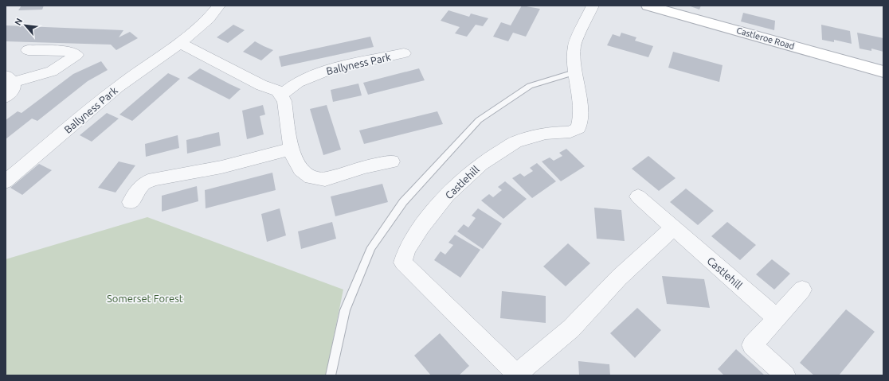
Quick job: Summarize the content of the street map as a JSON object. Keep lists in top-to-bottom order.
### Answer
{
  "streets": {
    "street": ["Castleroe Road", "Ballyness Park", "Castlehill"]
  },
  "parks": ["Somerset Forest"],
  "north": "top left"
}
